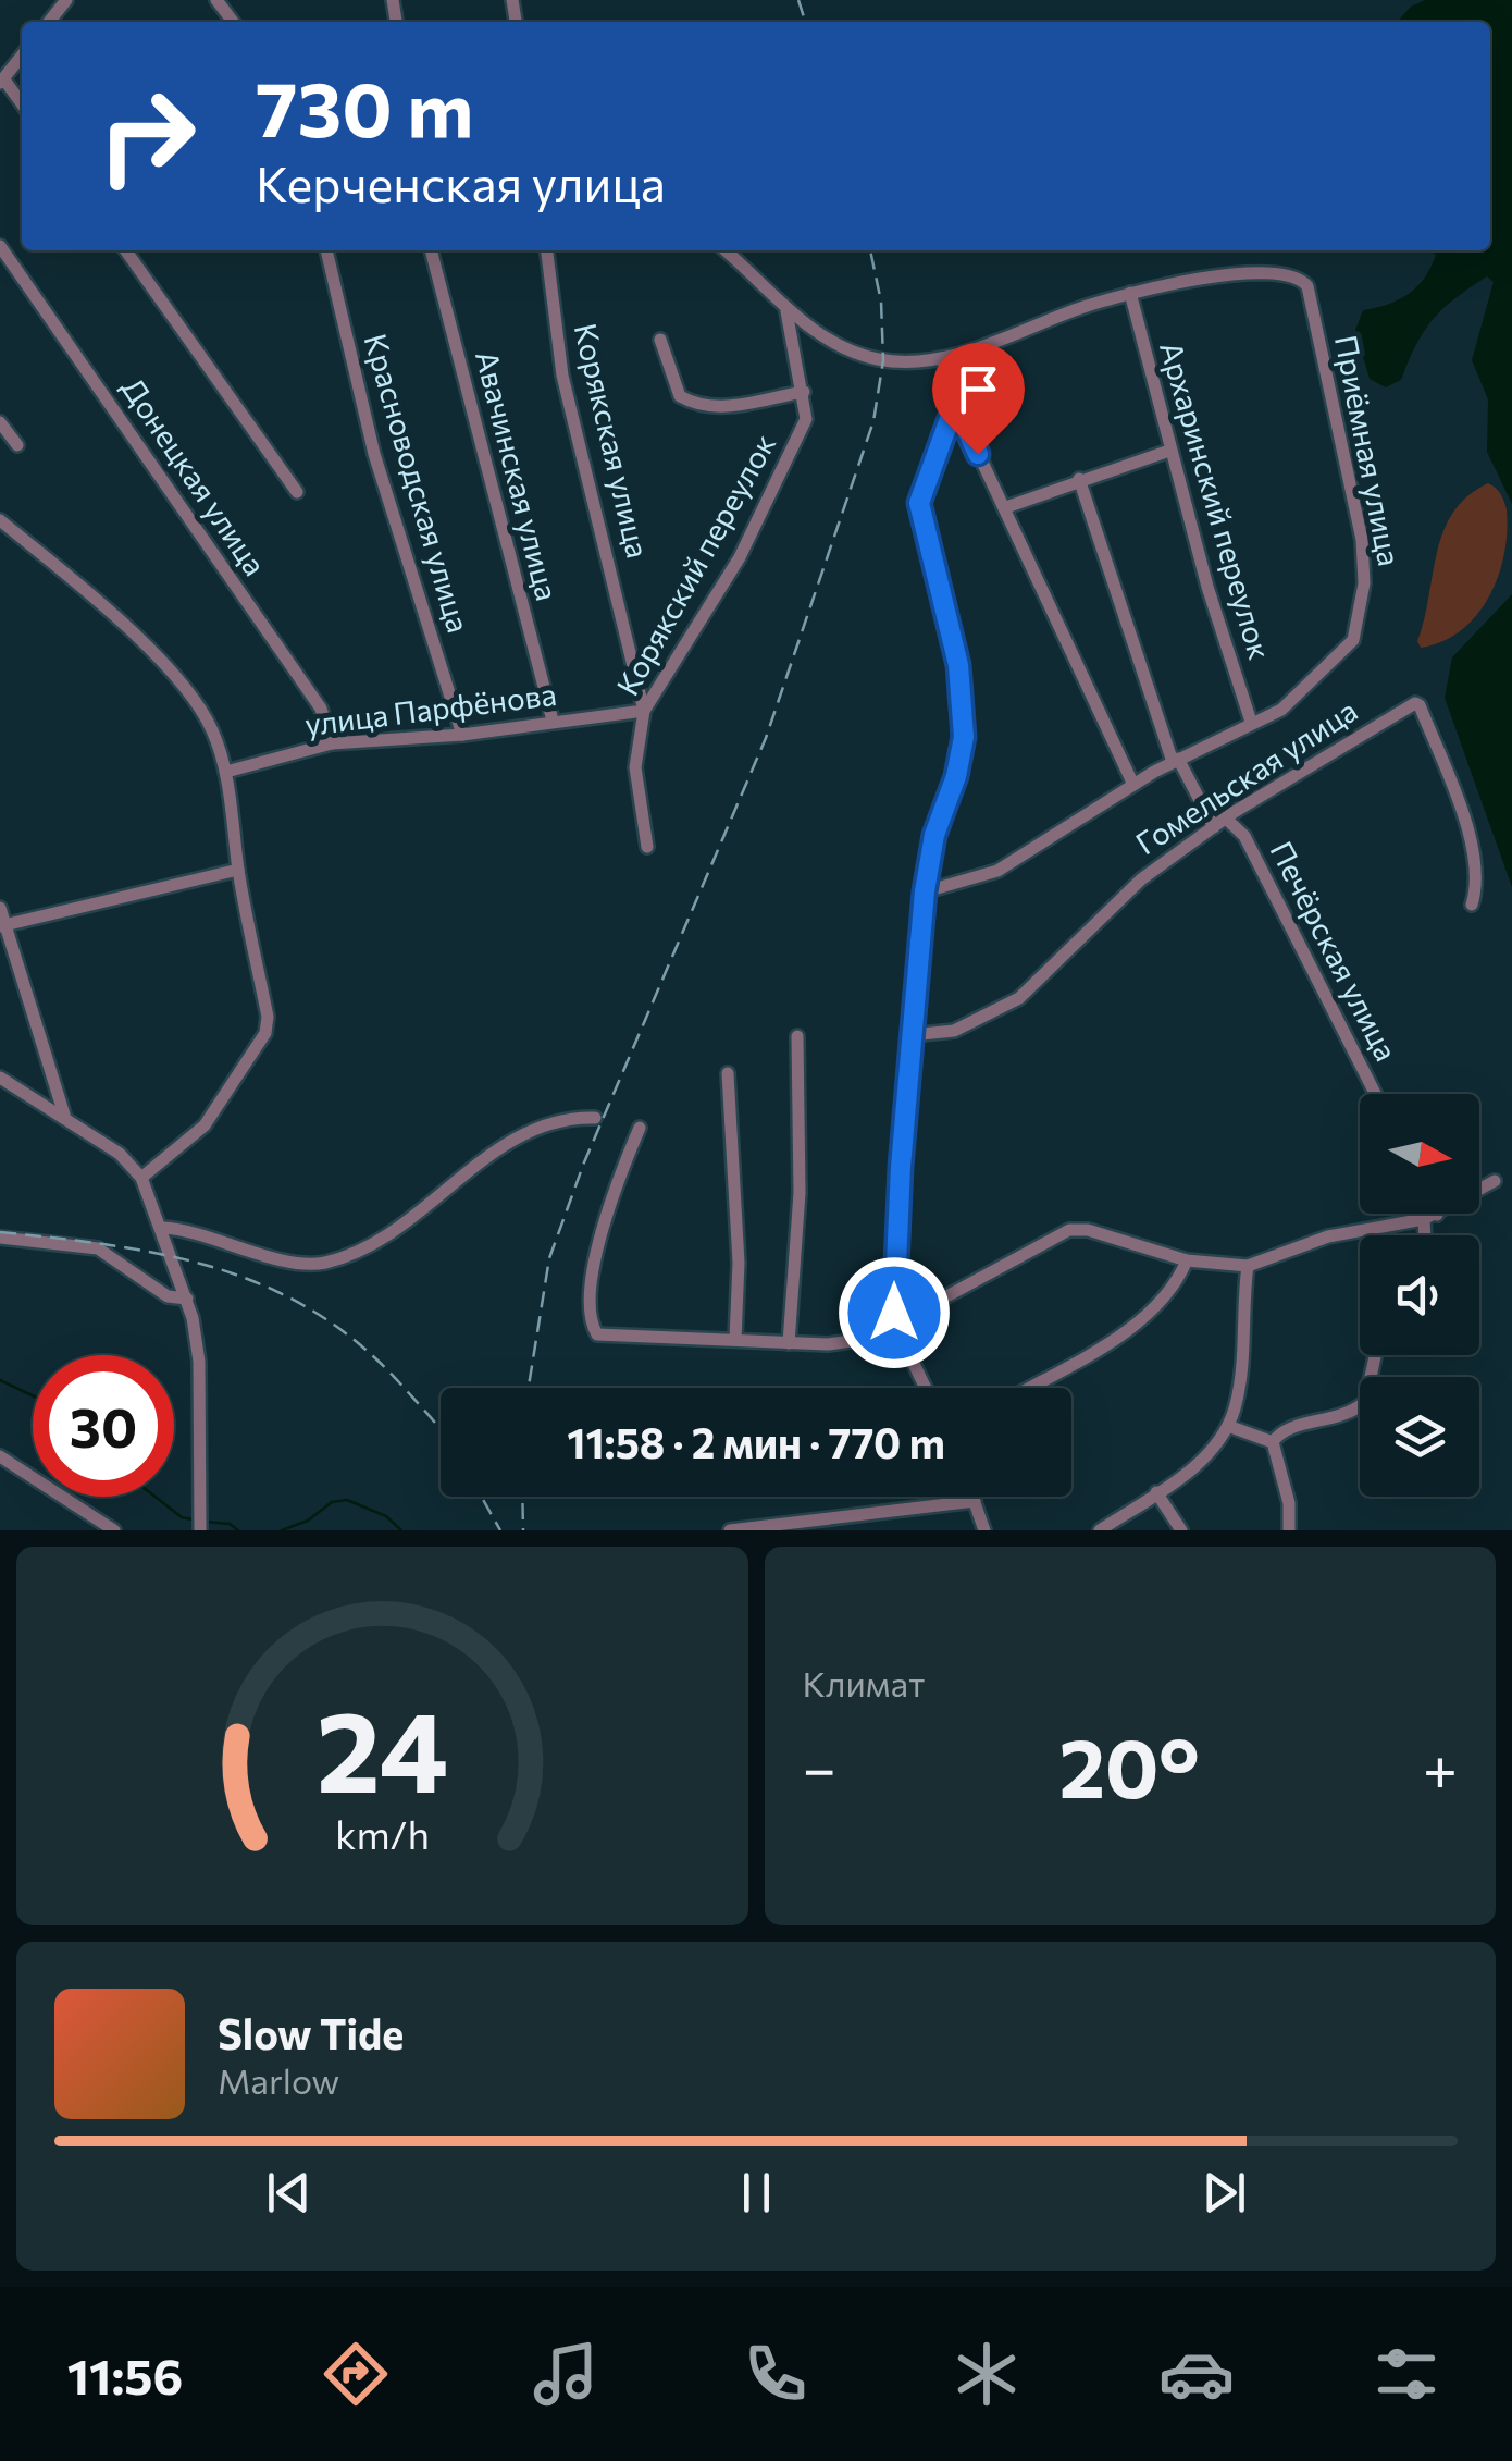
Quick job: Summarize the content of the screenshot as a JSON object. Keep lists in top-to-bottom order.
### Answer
{
  "streets": {
    "street": [
      "Корякская улица",
      "Приёмная улица",
      "Авачинская улица",
      "Донецкая улица",
      "Красноводская улица",
      "Архаринский переулок",
      "Корякский переулок",
      "улица Парфёнова",
      "Гомельская улица",
      "Печёрская улица"
    ]
  },
  "crossings": [
    ["Корякская улица", "Корякский переулок"],
    ["Корякская улица", "улица Парфёнова"],
    ["Приёмная улица", "Архаринский переулок"],
    ["Авачинская улица", "улица Парфёнова"],
    ["Донецкая улица", "улица Парфёнова"],
    ["Красноводская улица", "улица Парфёнова"],
    ["Корякский переулок", "улица Парфёнова"],
    ["Гомельская улица", "Печёрская улица"]
  ],
  "north": "right",
  "page": {
    "turn": ["730 m", "Керченская улица"],
    "limit": "30",
    "trip": "11:58 · 2 мин · 770 m",
    "tile": "Климат",
    "heat": ["−", "20°", "+"],
    "song": ["Slow Tide", "Marlow"],
    "tabs": "11:56",
    "gauge": ["24", "km/h"]
  }
}
